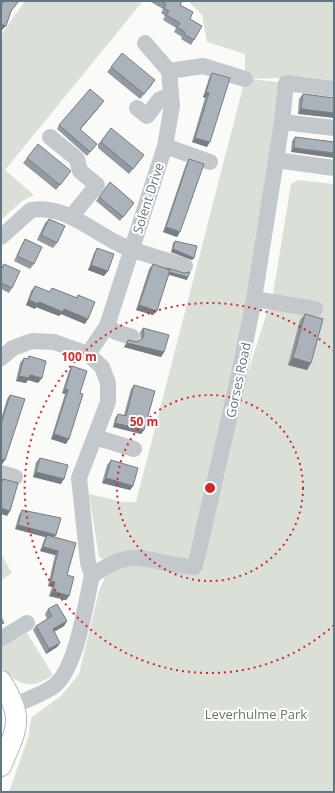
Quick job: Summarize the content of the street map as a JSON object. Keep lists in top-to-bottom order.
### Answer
{
  "streets": {
    "street": ["Solent Drive", "Gorses Road"]
  },
  "parks": ["Leverhulme Park"],
  "rings": ["100 m", "50 m"]
}
